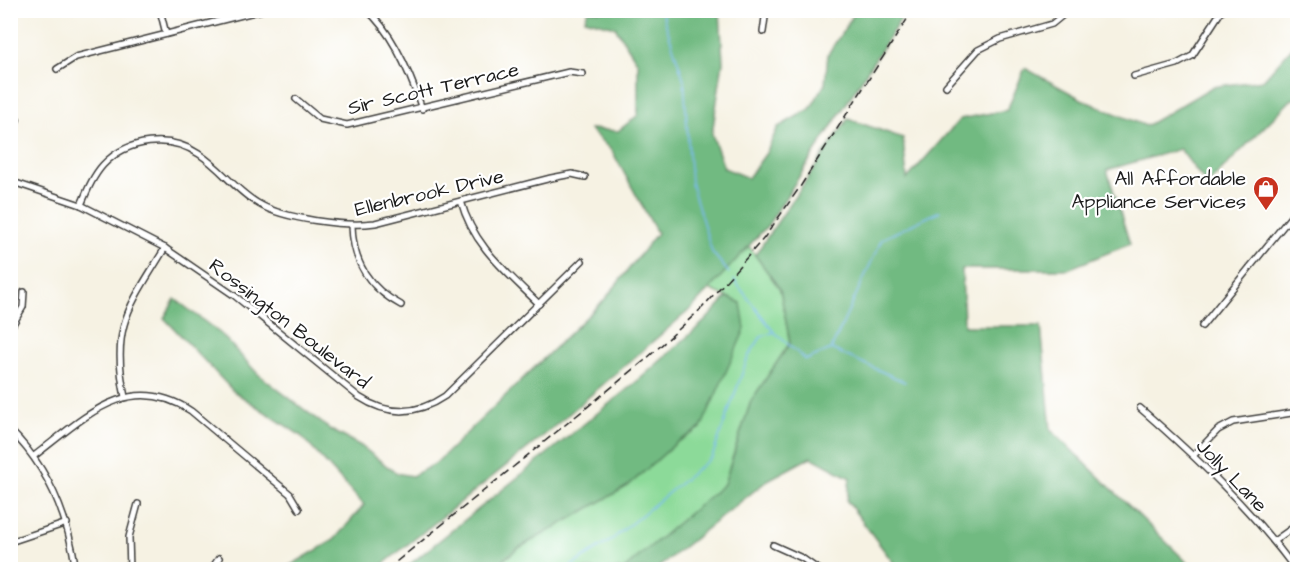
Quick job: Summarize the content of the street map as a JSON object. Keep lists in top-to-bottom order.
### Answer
{
  "streets": {
    "street": [
      "Sir Scott Terrace",
      "Ellenbrook Drive",
      "Rossington Boulevard",
      "Jolly Lane"
    ]
  },
  "crossings": [
    ["Ellenbrook Drive", "Rossington Boulevard"]
  ],
  "places": {
    "shop": ["All Affordable Appliance Services"]
  }
}
